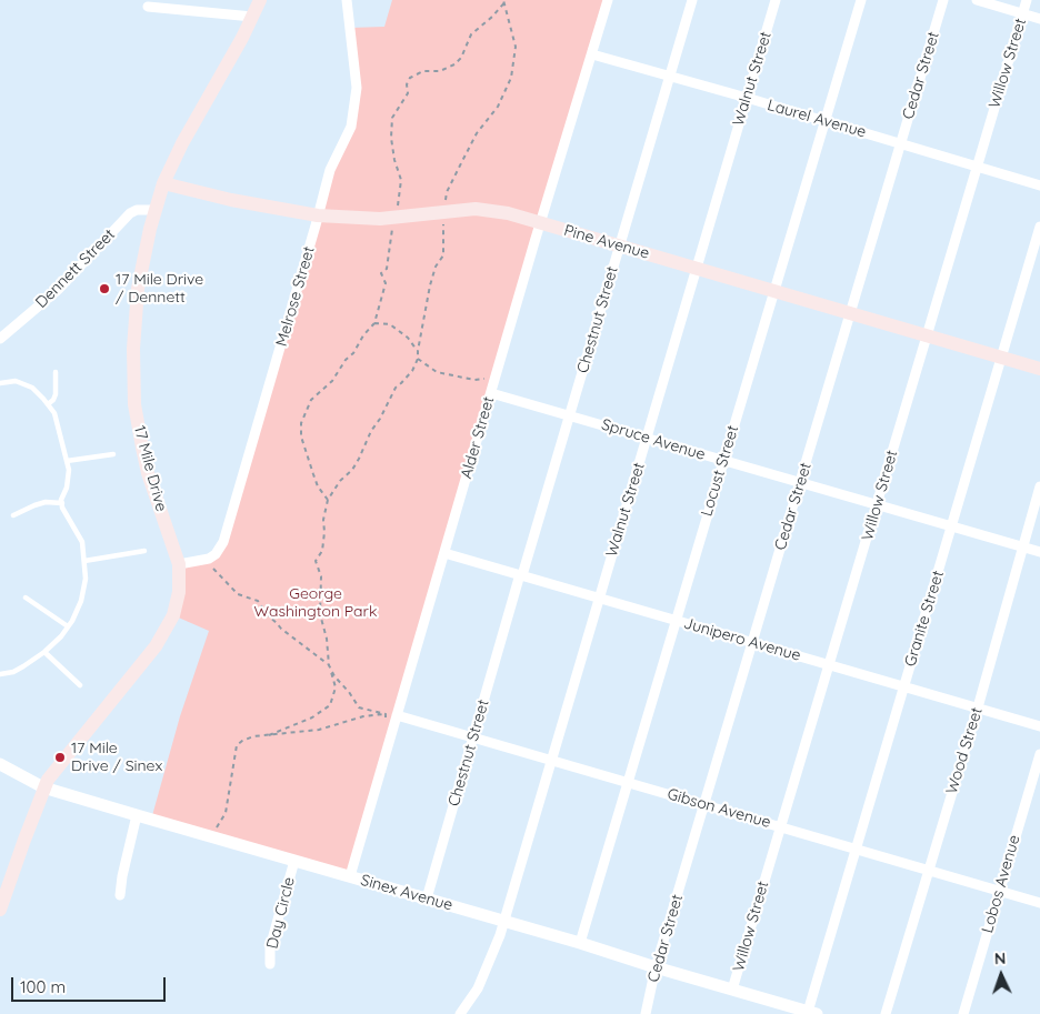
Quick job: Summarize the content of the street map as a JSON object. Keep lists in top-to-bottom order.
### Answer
{
  "streets": {
    "main road": ["Pine Avenue", "17 Mile Drive"],
    "street": [
      "Willow Street",
      "Cedar Street",
      "Walnut Street",
      "Laurel Avenue",
      "Dennett Street",
      "Melrose Street",
      "Chestnut Street",
      "Alder Street",
      "Spruce Avenue",
      "Locust Street",
      "Granite Street",
      "Junipero Avenue",
      "Wood Street",
      "Gibson Avenue",
      "Lobos Avenue",
      "Sinex Avenue",
      "Day Circle"
    ]
  },
  "crossings": [
    ["Willow Street", "Laurel Avenue"],
    ["Willow Street", "Pine Avenue"],
    ["Willow Street", "Spruce Avenue"],
    ["Willow Street", "Junipero Avenue"],
    ["Willow Street", "Gibson Avenue"],
    ["Willow Street", "Sinex Avenue"],
    ["Cedar Street", "Laurel Avenue"],
    ["Cedar Street", "Pine Avenue"],
    ["Cedar Street", "Spruce Avenue"],
    ["Cedar Street", "Junipero Avenue"],
    ["Cedar Street", "Gibson Avenue"],
    ["Cedar Street", "Sinex Avenue"],
    ["Walnut Street", "Laurel Avenue"],
    ["Walnut Street", "Pine Avenue"],
    ["Walnut Street", "Spruce Avenue"],
    ["Walnut Street", "Junipero Avenue"],
    ["Walnut Street", "Gibson Avenue"],
    ["Walnut Street", "Sinex Avenue"],
    ["Laurel Avenue", "Chestnut Street"],
    ["Laurel Avenue", "Alder Street"],
    ["Laurel Avenue", "Locust Street"],
    ["Pine Avenue", "Melrose Street"],
    ["Pine Avenue", "Chestnut Street"],
    ["Pine Avenue", "Alder Street"],
    ["Pine Avenue", "17 Mile Drive"],
    ["Pine Avenue", "Locust Street"],
    ["Pine Avenue", "Granite Street"],
    ["Dennett Street", "17 Mile Drive"],
    ["Chestnut Street", "Spruce Avenue"],
    ["Chestnut Street", "Junipero Avenue"],
    ["Chestnut Street", "Gibson Avenue"],
    ["Chestnut Street", "Sinex Avenue"],
    ["Alder Street", "Spruce Avenue"],
    ["Alder Street", "Junipero Avenue"],
    ["Alder Street", "Gibson Avenue"],
    ["Alder Street", "Sinex Avenue"],
    ["Spruce Avenue", "Locust Street"],
    ["Spruce Avenue", "Granite Street"],
    ["Spruce Avenue", "Wood Street"],
    ["17 Mile Drive", "Sinex Avenue"],
    ["Locust Street", "Junipero Avenue"],
    ["Locust Street", "Gibson Avenue"],
    ["Locust Street", "Sinex Avenue"],
    ["Granite Street", "Junipero Avenue"],
    ["Granite Street", "Gibson Avenue"],
    ["Granite Street", "Sinex Avenue"],
    ["Junipero Avenue", "Wood Street"],
    ["Wood Street", "Gibson Avenue"],
    ["Gibson Avenue", "Lobos Avenue"],
    ["Sinex Avenue", "Day Circle"]
  ],
  "parks": ["George Washington Park"],
  "places": ["17 Mile Drive / Dennett", "17 Mile Drive / Sinex"],
  "scale_bar": "100 m",
  "north": "top"
}
